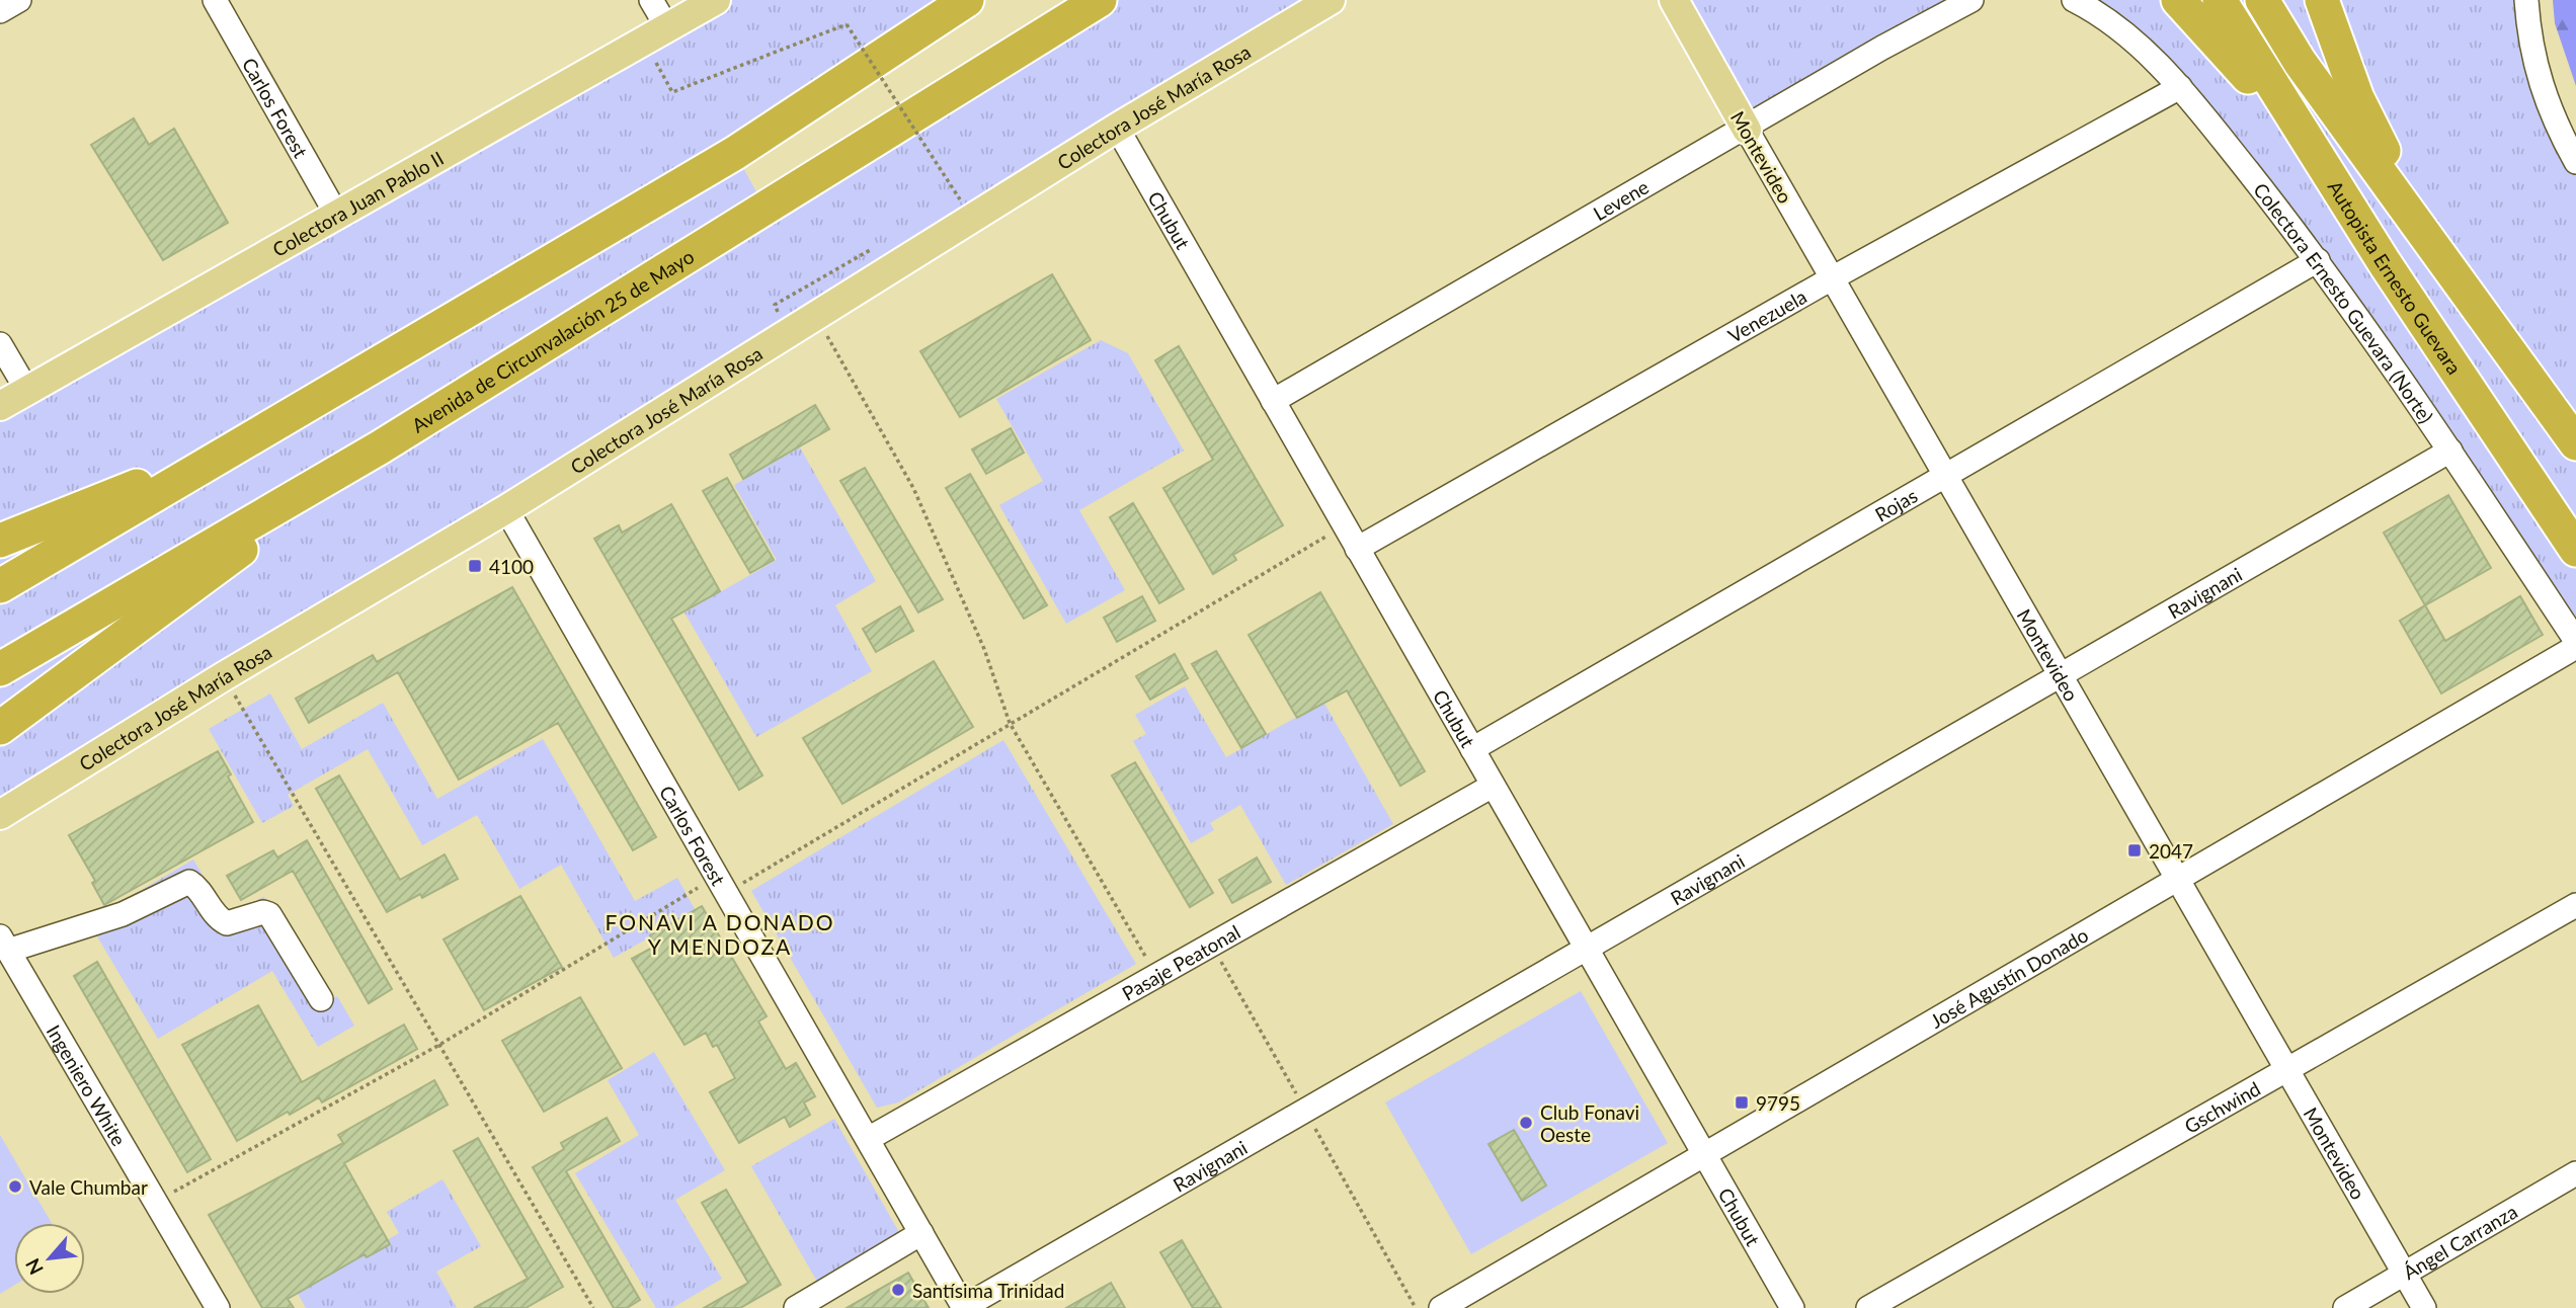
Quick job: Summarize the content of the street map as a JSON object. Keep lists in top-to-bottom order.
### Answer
{
  "streets": {
    "highway": ["Autopista Ernesto Guevara", "Avenida de Circunvalación 25 de Mayo"],
    "main road": ["Colectora José María Rosa", "Montevideo", "Colectora Juan Pablo II"],
    "street": [
      "Carlos Forest",
      "Levene",
      "Chubut",
      "Colectora Ernesto Guevara (Norte)",
      "Venezuela",
      "Rojas",
      "Ravignani",
      "Pasaje Peatonal",
      "José Agustín Donado",
      "Ingeniero White",
      "Gschwind",
      "Ángel Carranza"
    ]
  },
  "crossings": [
    ["Colectora José María Rosa", "Carlos Forest"],
    ["Colectora José María Rosa", "Chubut"],
    ["Carlos Forest", "Colectora Juan Pablo II"],
    ["Carlos Forest", "Ravignani"],
    ["Carlos Forest", "Pasaje Peatonal"],
    ["Montevideo", "Levene"],
    ["Montevideo", "Venezuela"],
    ["Montevideo", "Rojas"],
    ["Montevideo", "Ravignani"],
    ["Montevideo", "José Agustín Donado"],
    ["Montevideo", "Gschwind"],
    ["Montevideo", "Ángel Carranza"],
    ["Levene", "Chubut"],
    ["Chubut", "Venezuela"],
    ["Chubut", "Rojas"],
    ["Chubut", "Ravignani"],
    ["Chubut", "Pasaje Peatonal"],
    ["Chubut", "José Agustín Donado"],
    ["Colectora Ernesto Guevara (Norte)", "Venezuela"],
    ["Colectora Ernesto Guevara (Norte)", "Rojas"],
    ["Colectora Ernesto Guevara (Norte)", "Ravignani"],
    ["Colectora Ernesto Guevara (Norte)", "José Agustín Donado"]
  ],
  "districts": ["FONAVI A DONADO Y MENDOZA"],
  "places": {
    "transit": ["4100", "2047", "9795"],
    "other": ["Club Fonavi Oeste", "Vale Chumbar", "Santísima Trinidad"]
  },
  "north": "bottom left"
}
